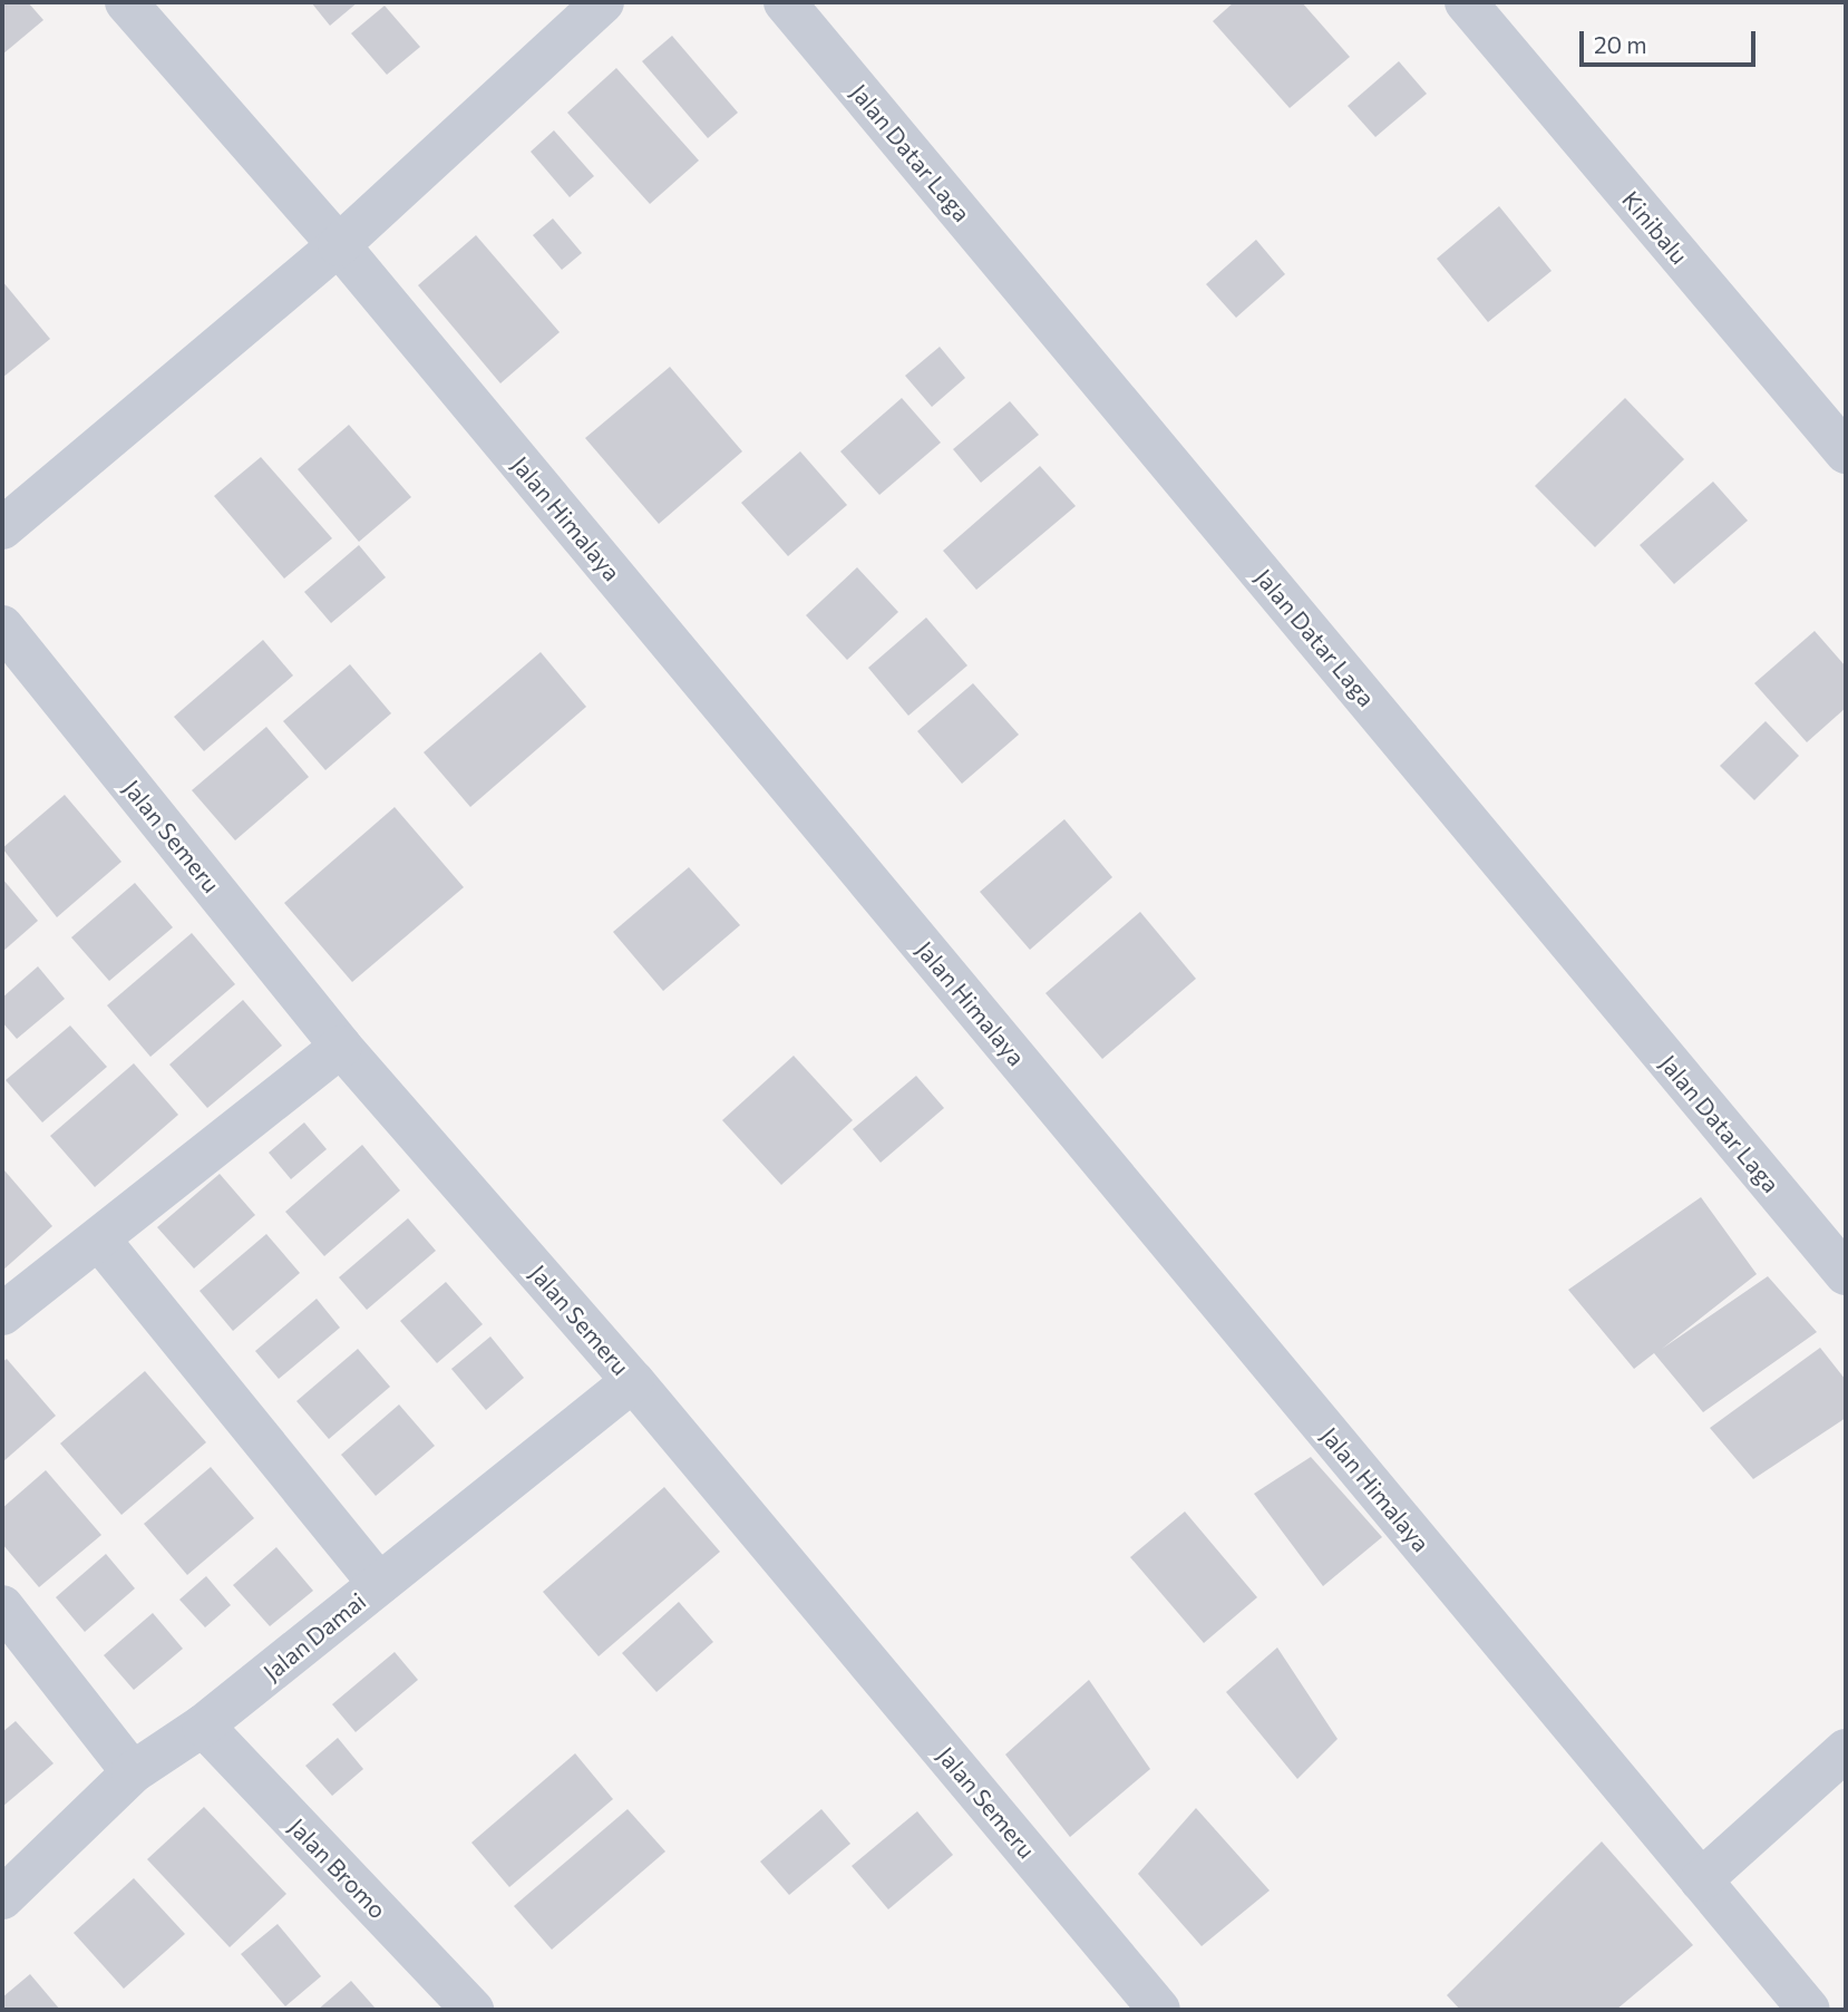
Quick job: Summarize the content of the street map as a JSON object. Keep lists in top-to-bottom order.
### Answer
{
  "streets": {
    "street": [
      "Jalan Datar Laga",
      "Kinibalu",
      "Jalan Himalaya",
      "Jalan Semeru",
      "Jalan Damai",
      "Jalan Bromo"
    ]
  },
  "crossings": [
    ["Jalan Semeru", "Jalan Damai"],
    ["Jalan Damai", "Jalan Bromo"]
  ],
  "scale_bar": "20 m"
}
